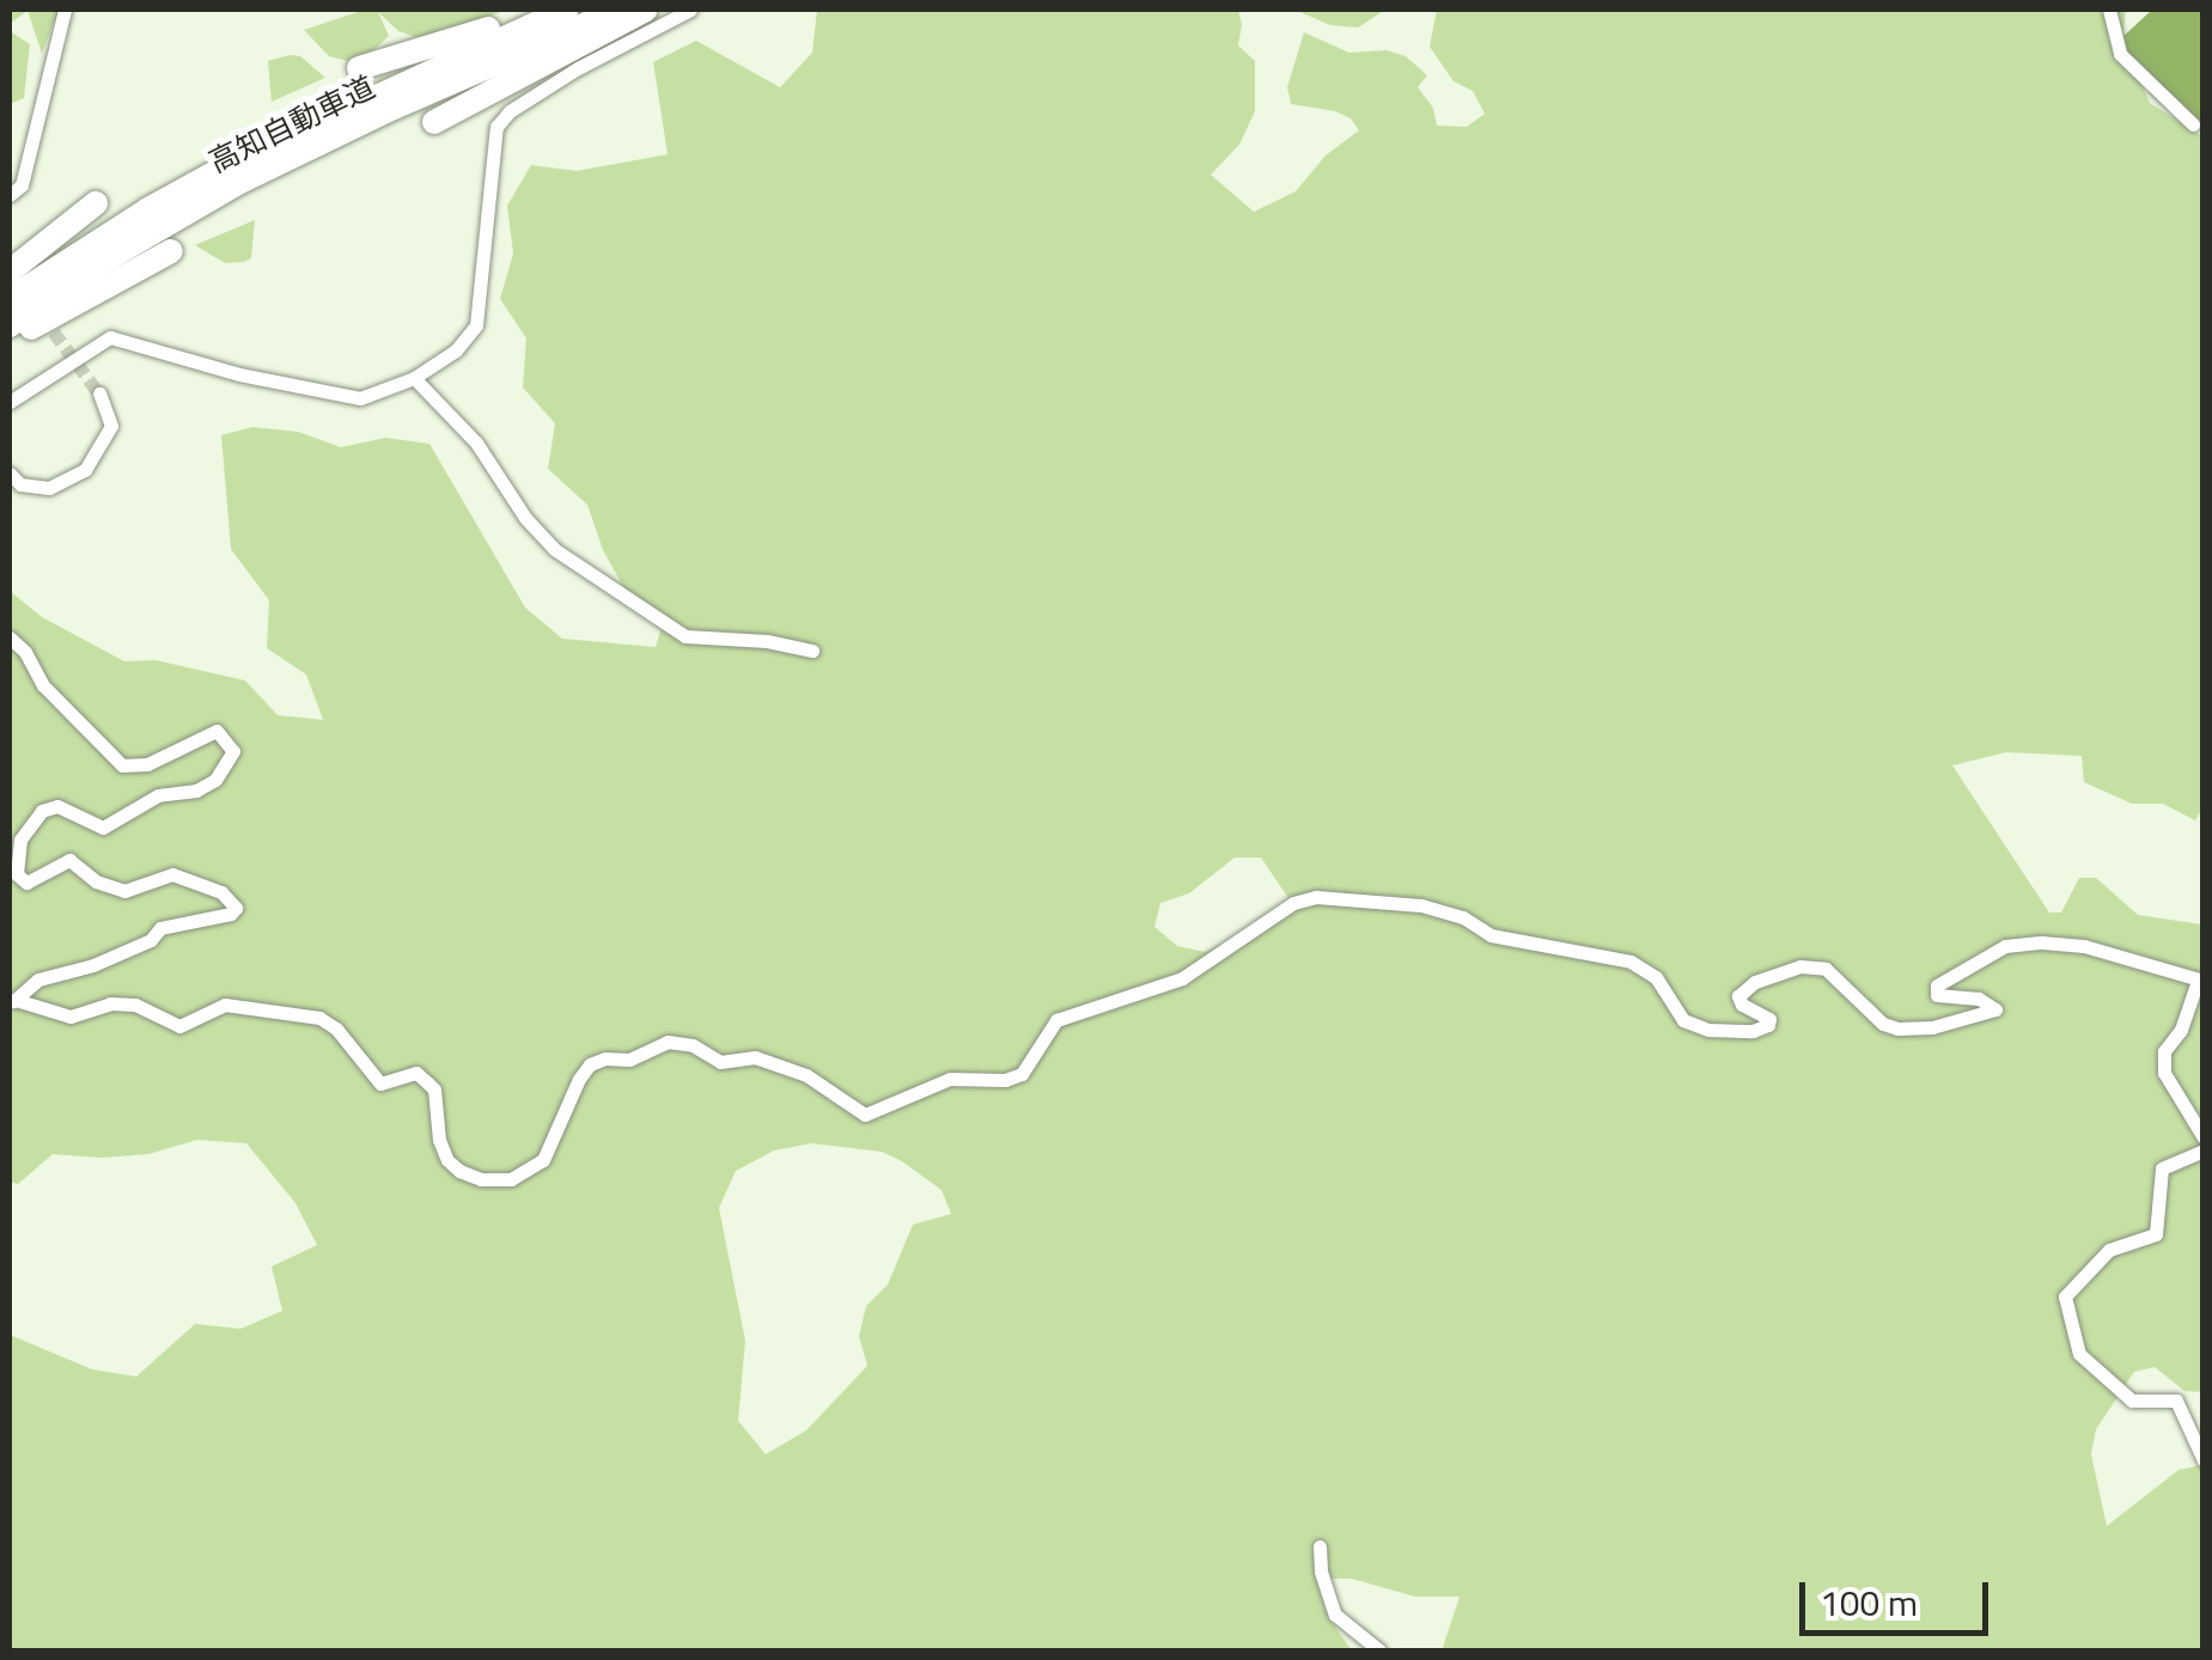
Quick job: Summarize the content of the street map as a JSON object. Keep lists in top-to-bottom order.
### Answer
{
  "streets": {
    "highway": ["高知自動車道"]
  },
  "scale_bar": "100 m"
}
